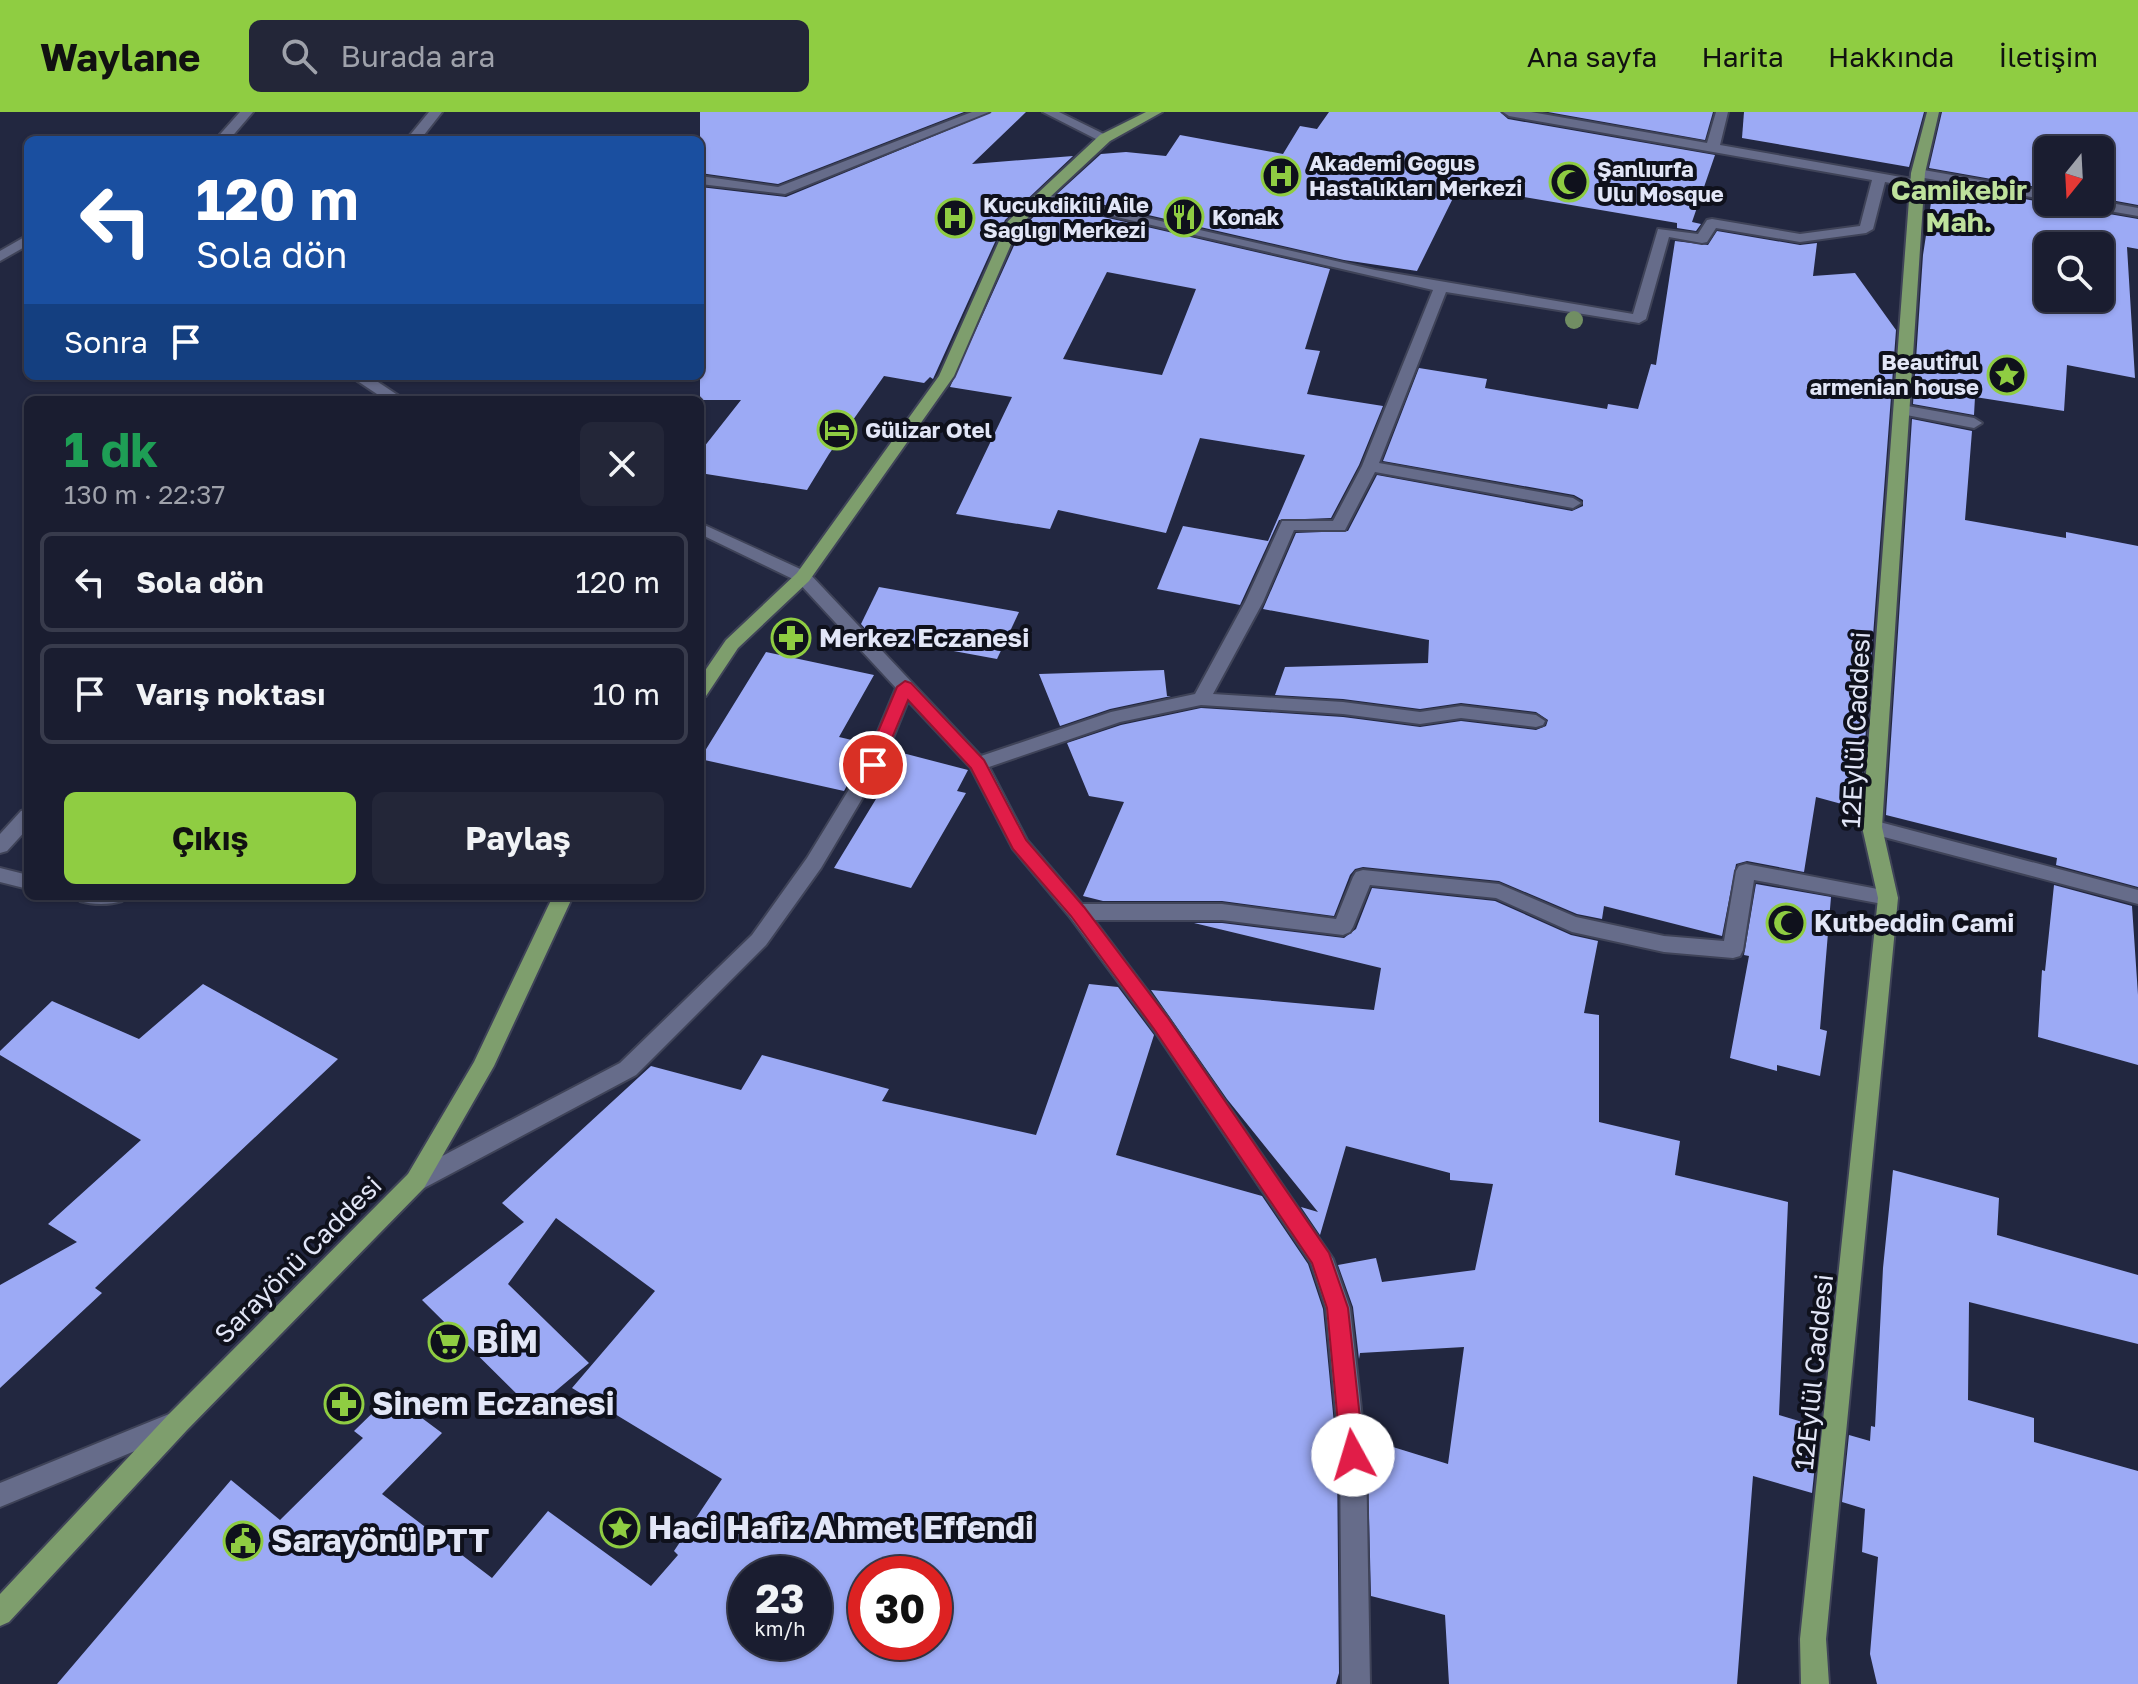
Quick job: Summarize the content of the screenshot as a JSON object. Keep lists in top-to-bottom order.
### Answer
{
  "streets": {
    "main road": ["12Eylül Caddesi", "Sarayönü Caddesi"]
  },
  "districts": ["Camikebir Mah."],
  "places": {
    "hospital": ["Akademi Gogus Hastalıkları Merkezi", "Kucukdikili Aile Saglıgı Merkezi"],
    "mosque": ["Şanlıurfa Ulu Mosque", "Kutbeddin Cami"],
    "restaurant": ["Konak"],
    "place": ["Beautiful armenian house", "Haci Hafiz Ahmet Effendi"],
    "hotel": ["Gülizar Otel"],
    "pharmacy": ["Merkez Eczanesi", "Sinem Eczanesi"],
    "supermarket": ["BİM"],
    "public building": ["Sarayönü PTT"]
  },
  "north": "bottom",
  "page": {
    "header": "Waylane",
    "search": "Burada ara",
    "nav": [
      "Ana sayfa",
      "Harita",
      "Hakkında",
      "İletişim"
    ],
    "turn": ["120 m", "Sola dön"],
    "then": "Sonra",
    "heading": ["1 dk", "130 m · 22:37"],
    "list": [
      {
        "name": "Sola dön",
        "value": "120 m"
      },
      {
        "name": "Varış noktası",
        "value": "10 m"
      }
    ],
    "buttons": ["Çıkış", "Paylaş"],
    "speed": "23 km/h",
    "limit": "30"
  }
}
